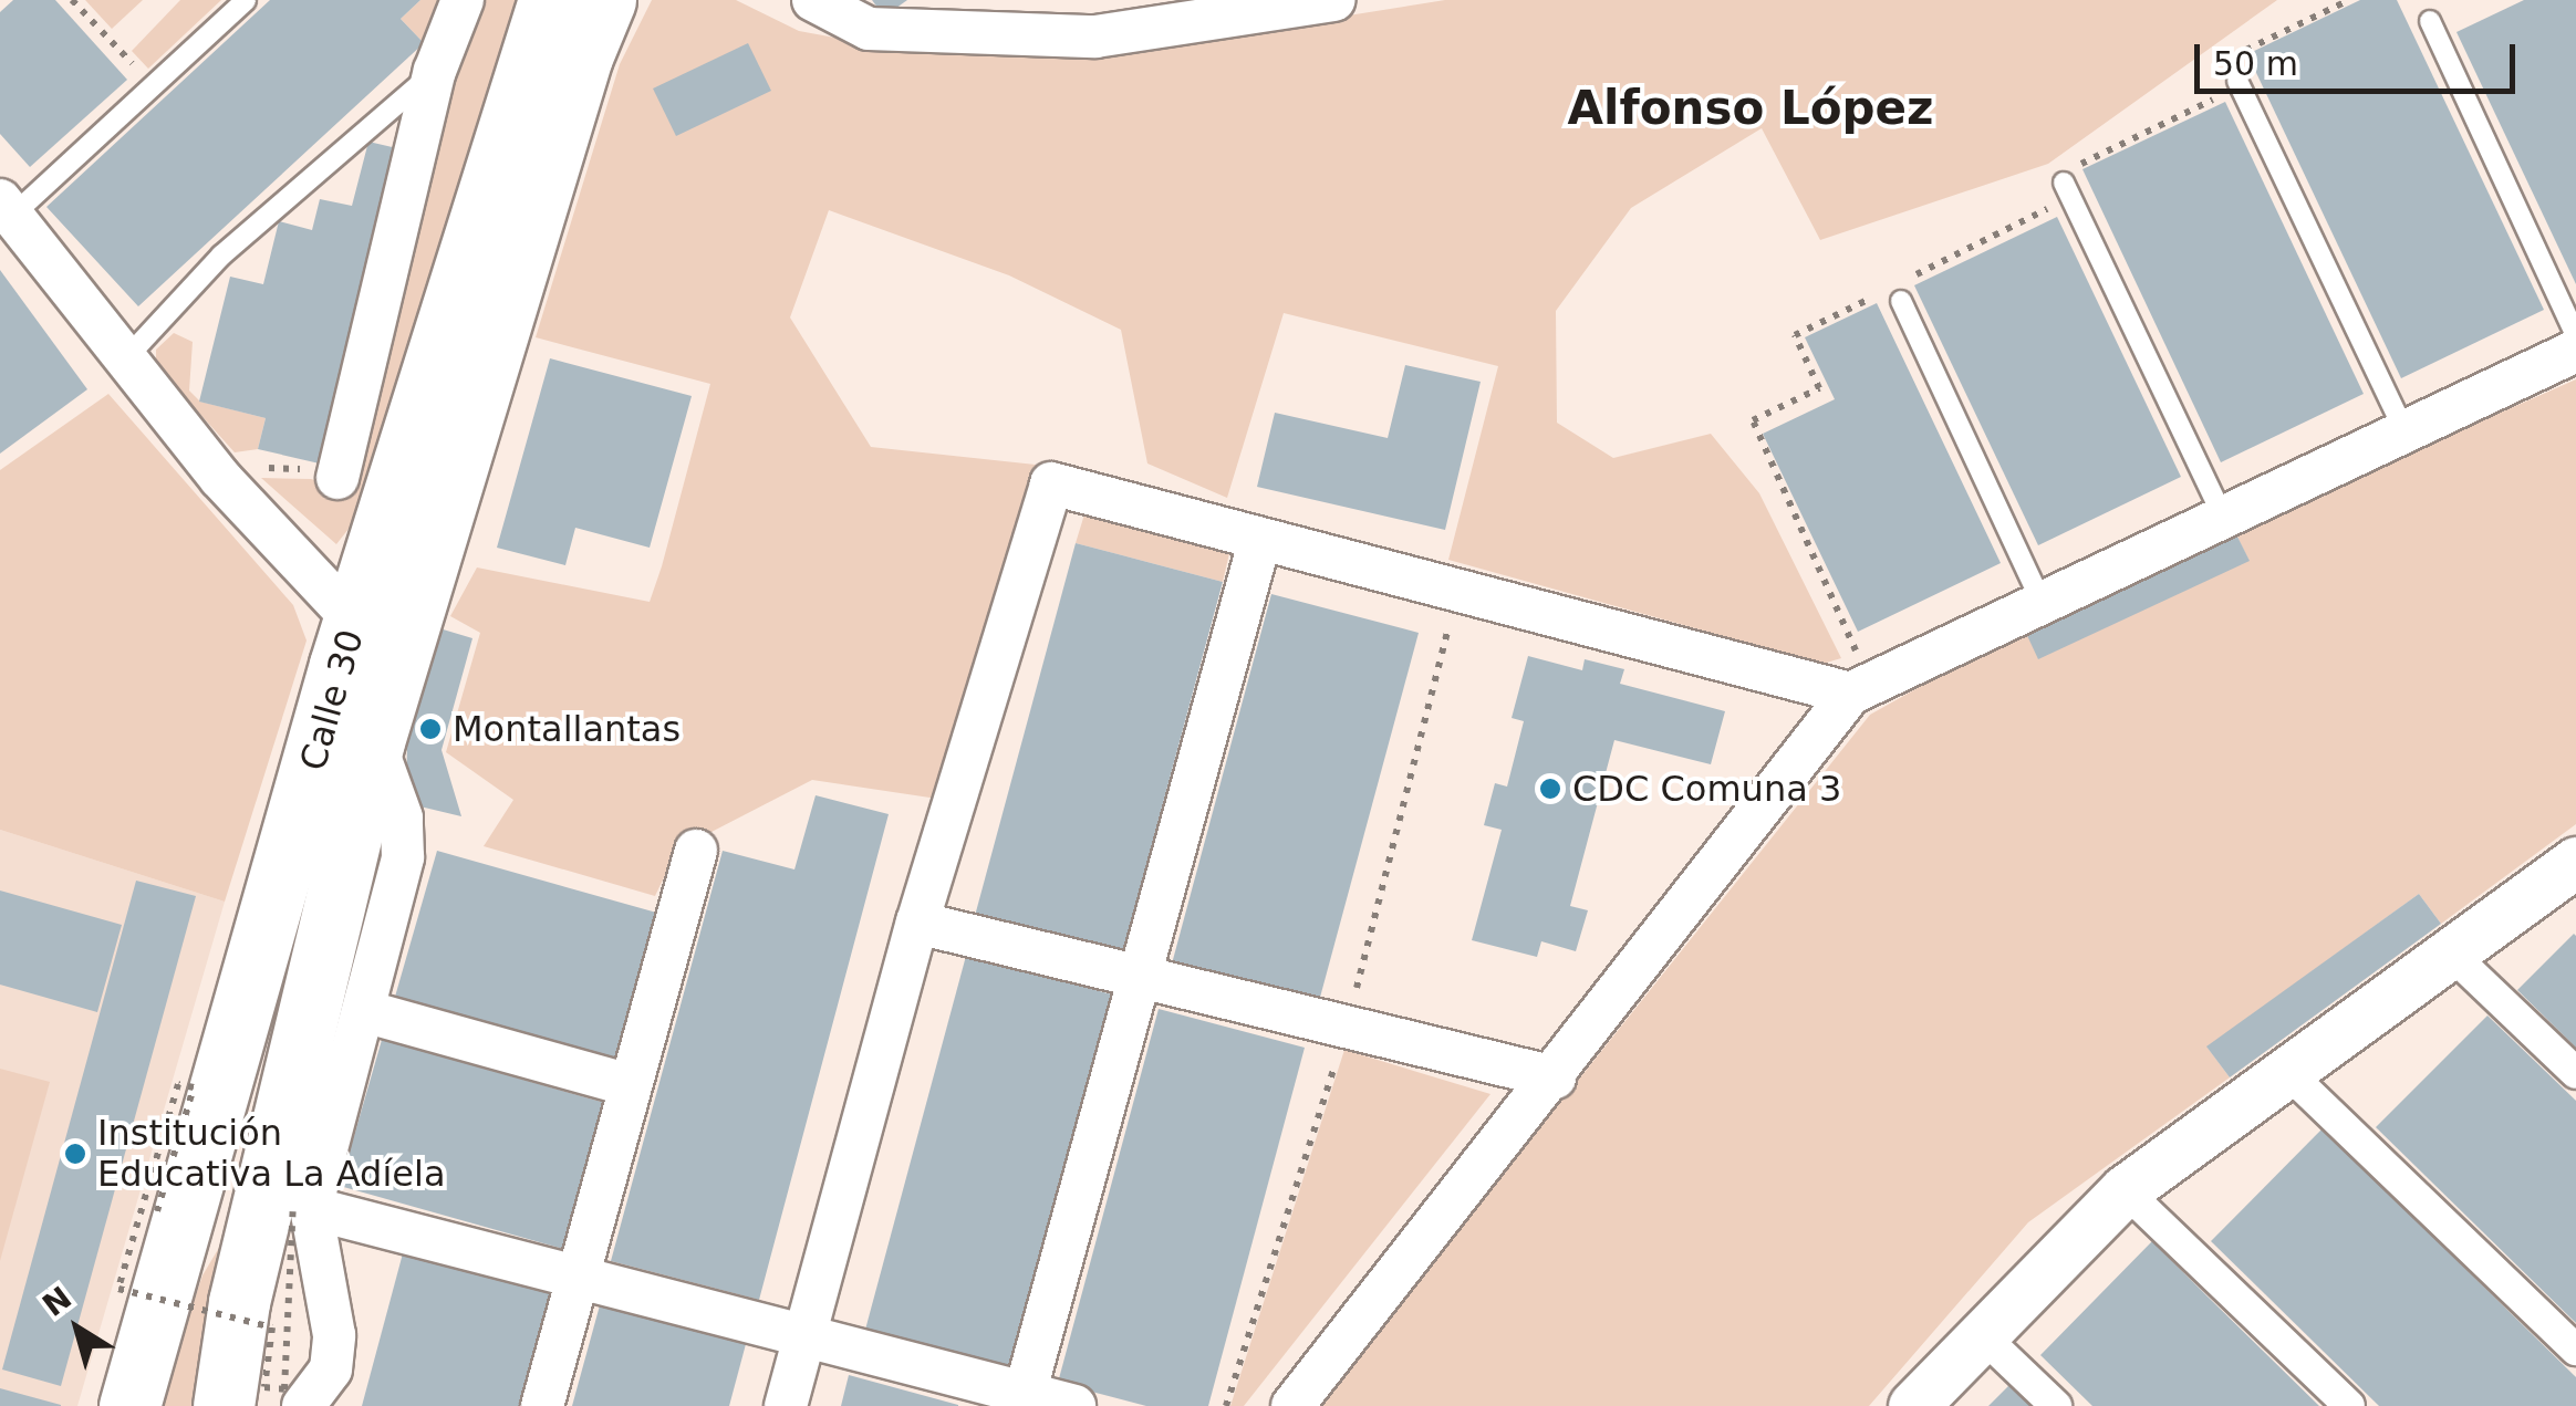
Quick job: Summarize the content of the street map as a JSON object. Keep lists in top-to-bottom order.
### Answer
{
  "streets": {
    "main road": ["Calle 30"]
  },
  "districts": ["Alfonso López"],
  "places": ["Montallantas", "CDC Comuna 3", "Institución Educativa La Adíela"],
  "scale_bar": "50 m",
  "north": "top left"
}
